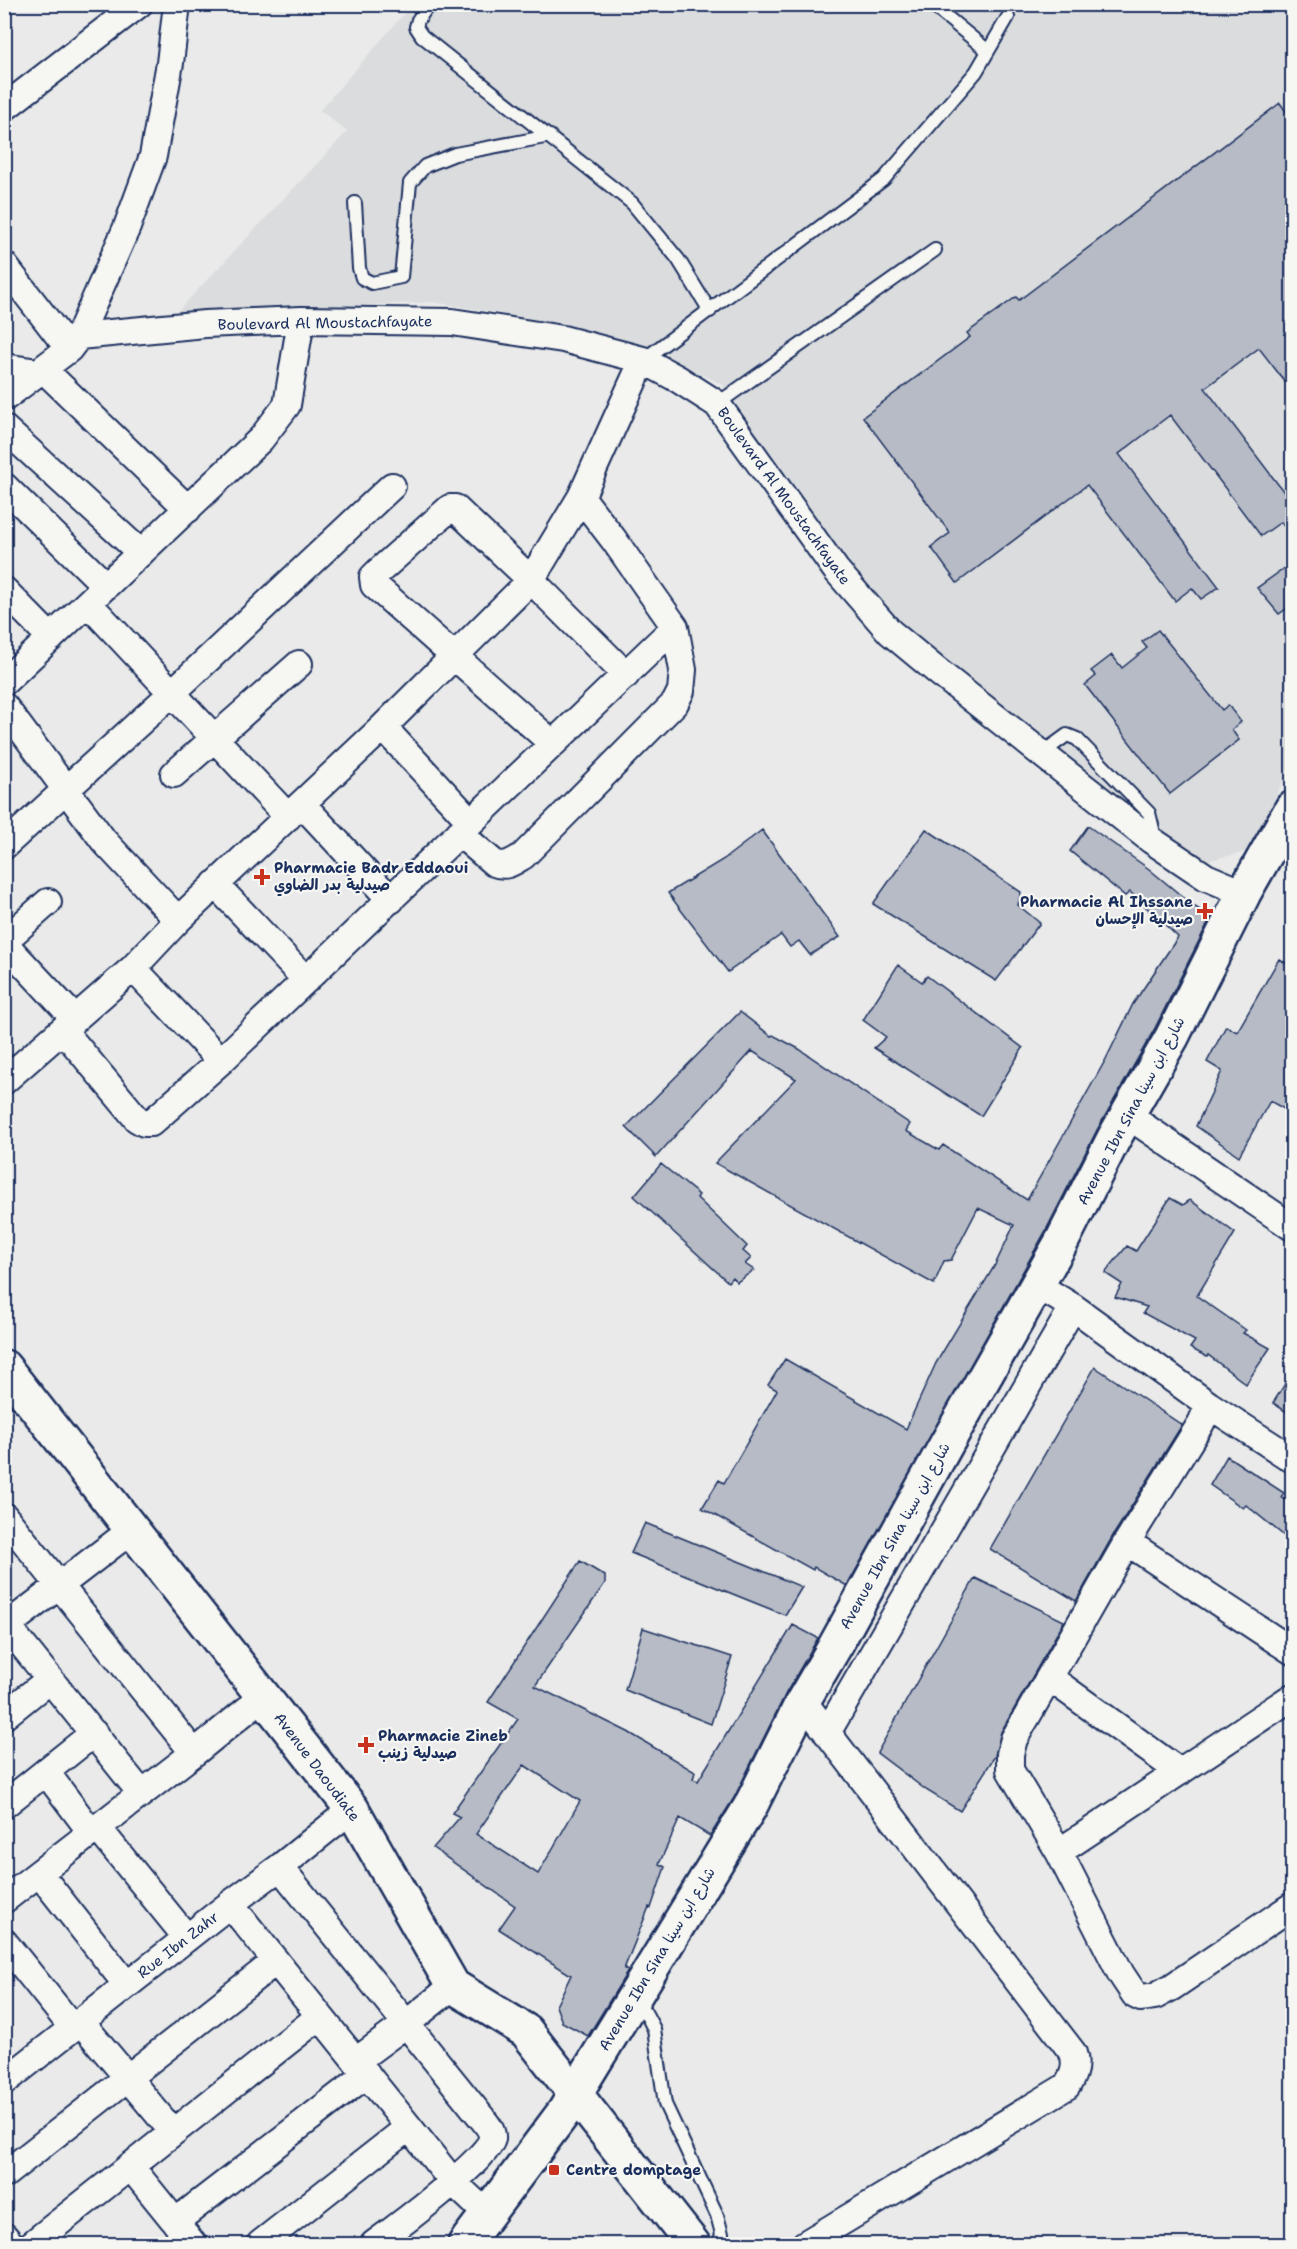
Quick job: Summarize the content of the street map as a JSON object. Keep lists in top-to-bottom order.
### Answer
{
  "streets": {
    "street": [
      "Boulevard Al Moustachfayate",
      "Avenue Ibn Sina شارع ابن سينا",
      "Avenue Daoudiate",
      "Rue Ibn Zahr"
    ]
  },
  "crossings": [
    ["Boulevard Al Moustachfayate", "Avenue Ibn Sina شارع ابن سينا"],
    ["Avenue Ibn Sina شارع ابن سينا", "Avenue Daoudiate"],
    ["Avenue Daoudiate", "Rue Ibn Zahr"]
  ],
  "places": {
    "health": ["Pharmacie Badr Eddaoui صيدلية بدر الضاوي", "Pharmacie Al Ihssane صيدلية الإحسان", "Pharmacie Zineb صيدلية زينب"],
    "transit": ["Centre domptage"]
  }
}
